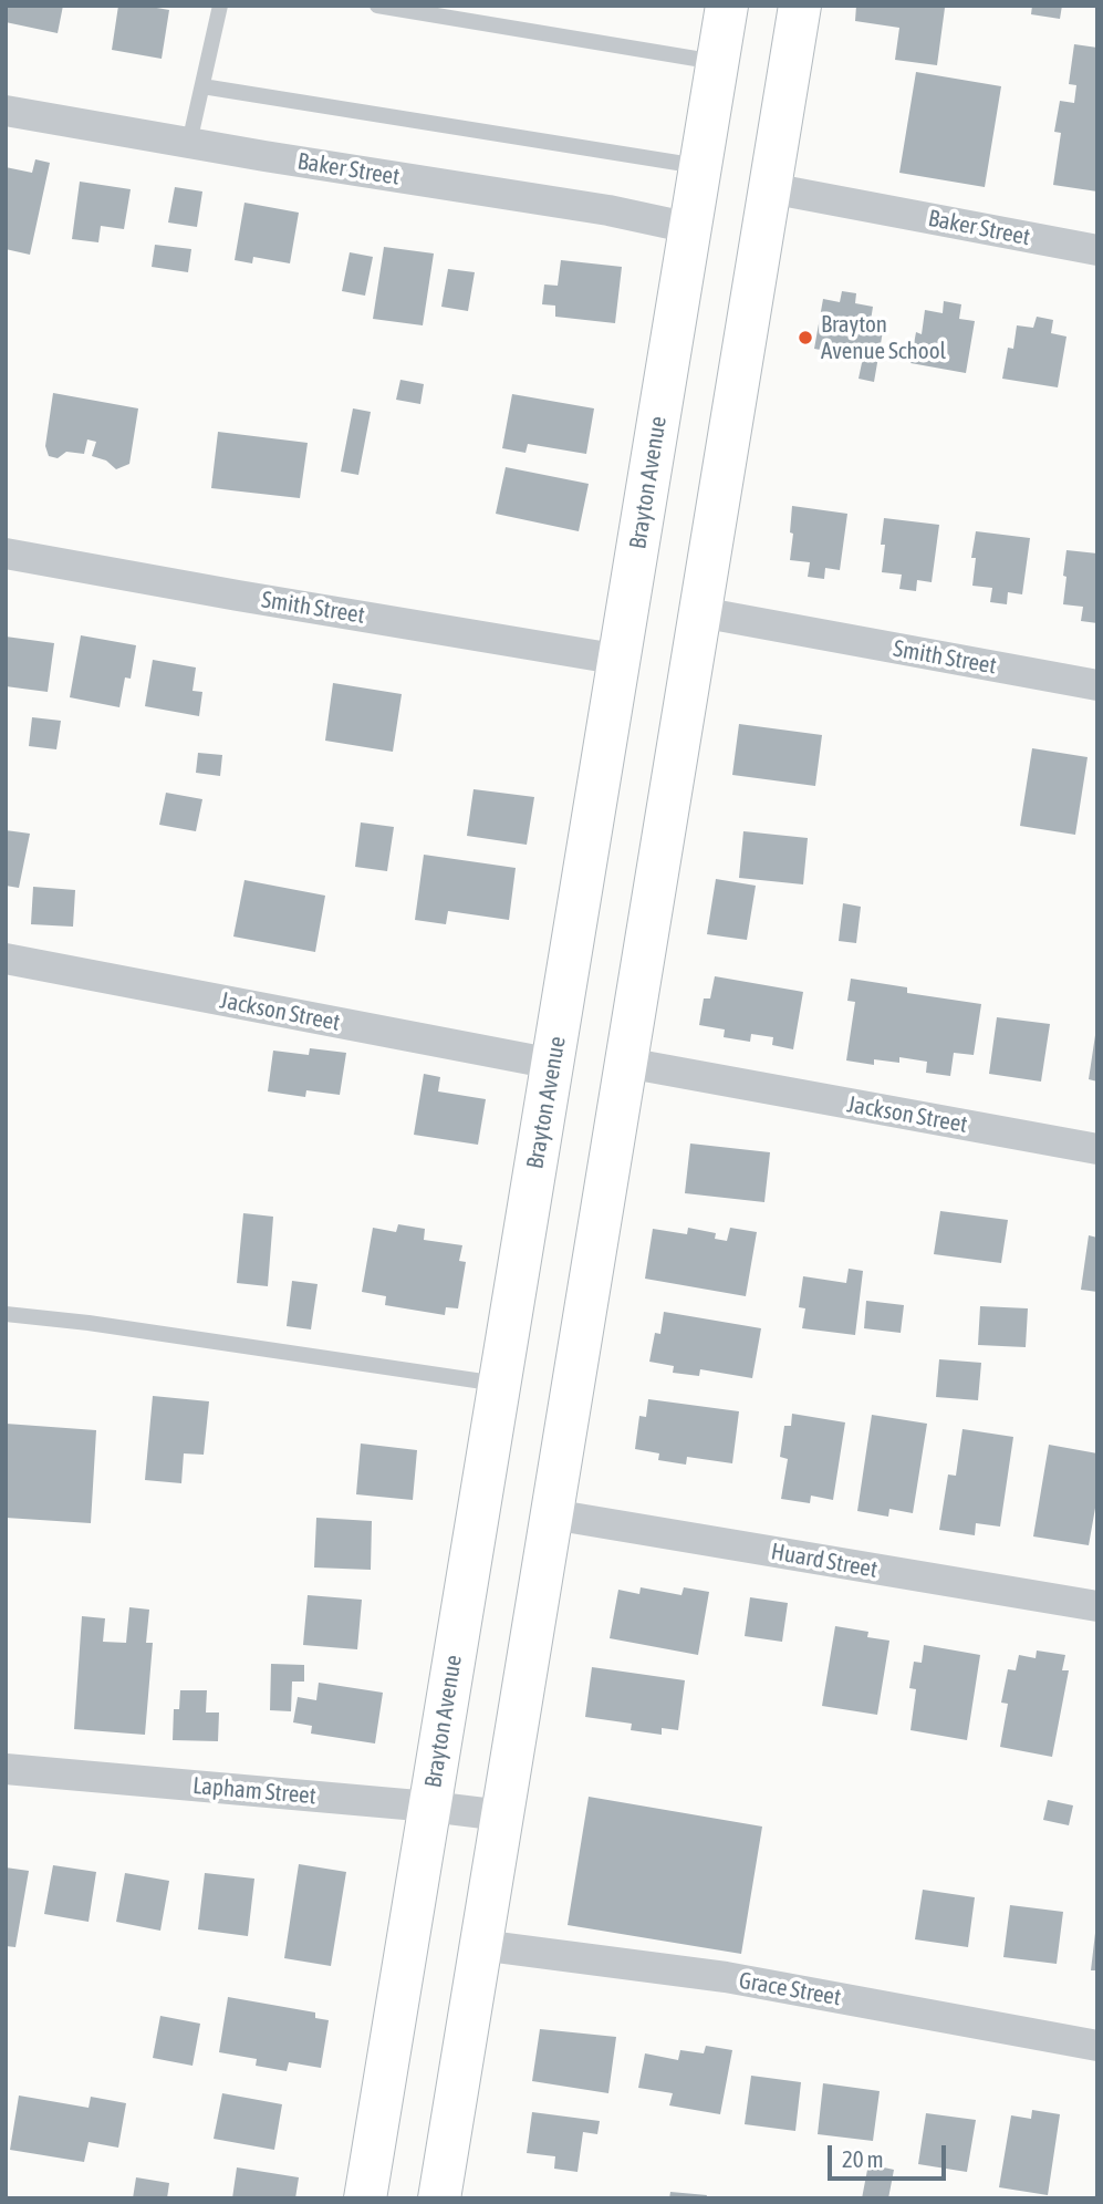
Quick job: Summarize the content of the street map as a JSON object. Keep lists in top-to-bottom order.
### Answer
{
  "streets": {
    "main road": ["Brayton Avenue"],
    "street": [
      "Baker Street",
      "Smith Street",
      "Jackson Street",
      "Huard Street",
      "Lapham Street",
      "Grace Street"
    ]
  },
  "crossings": [
    ["Baker Street", "Brayton Avenue"],
    ["Brayton Avenue", "Smith Street"],
    ["Brayton Avenue", "Jackson Street"],
    ["Brayton Avenue", "Lapham Street"]
  ],
  "places": ["Brayton Avenue School"],
  "scale_bar": "20 m"
}
